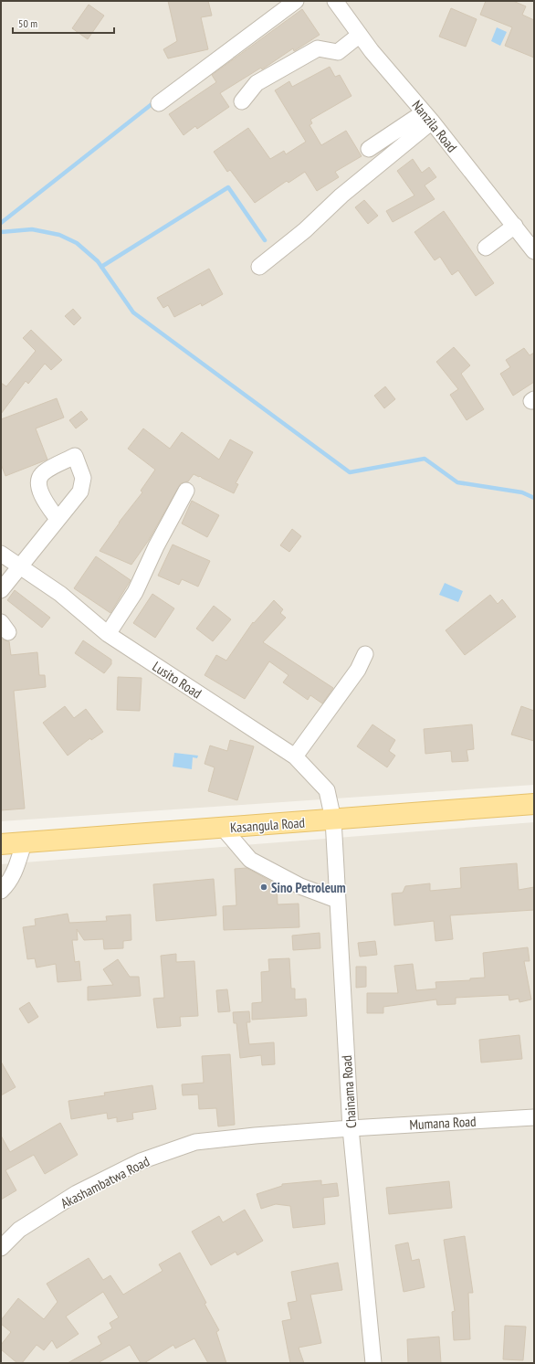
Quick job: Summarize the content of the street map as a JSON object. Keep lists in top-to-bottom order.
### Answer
{
  "streets": {
    "main road": ["Kasangula Road"],
    "street": [
      "Nanzila Road",
      "Lusito Road",
      "Chainama Road",
      "Mumana Road",
      "Akashambatwa Road"
    ]
  },
  "crossings": [
    ["Lusito Road", "Kasangula Road"],
    ["Lusito Road", "Chainama Road"],
    ["Kasangula Road", "Chainama Road"],
    ["Chainama Road", "Mumana Road"],
    ["Chainama Road", "Akashambatwa Road"],
    ["Mumana Road", "Akashambatwa Road"]
  ],
  "places": ["Sino Petroleum"],
  "scale_bar": "50 m"
}
